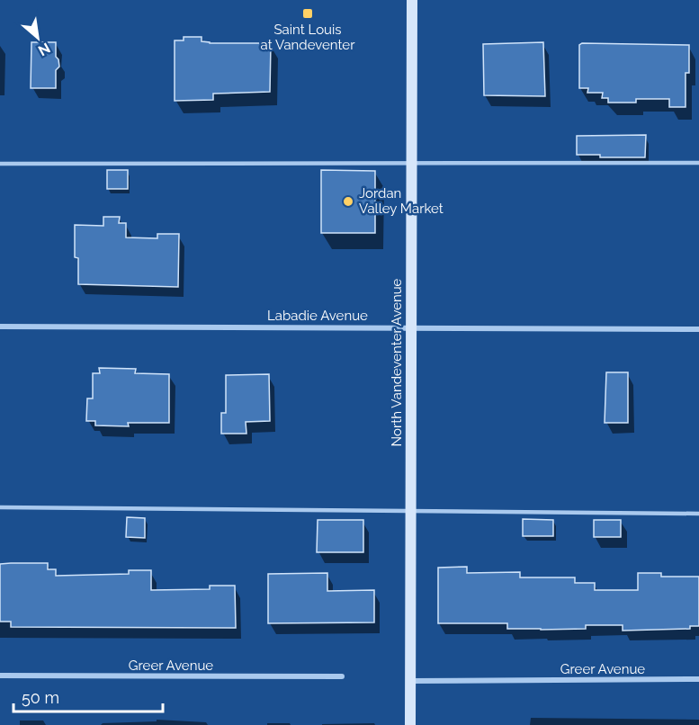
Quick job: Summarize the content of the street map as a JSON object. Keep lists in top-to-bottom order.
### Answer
{
  "streets": {
    "main road": ["North Vandeventer Avenue"],
    "street": ["Labadie Avenue", "Greer Avenue"]
  },
  "crossings": [
    ["Labadie Avenue", "North Vandeventer Avenue"],
    ["North Vandeventer Avenue", "Greer Avenue"]
  ],
  "places": {
    "transit": ["Saint Louis at Vandeventer"],
    "other": ["Jordan Valley Market"]
  },
  "scale_bar": "50 m",
  "north": "bottom right"
}
